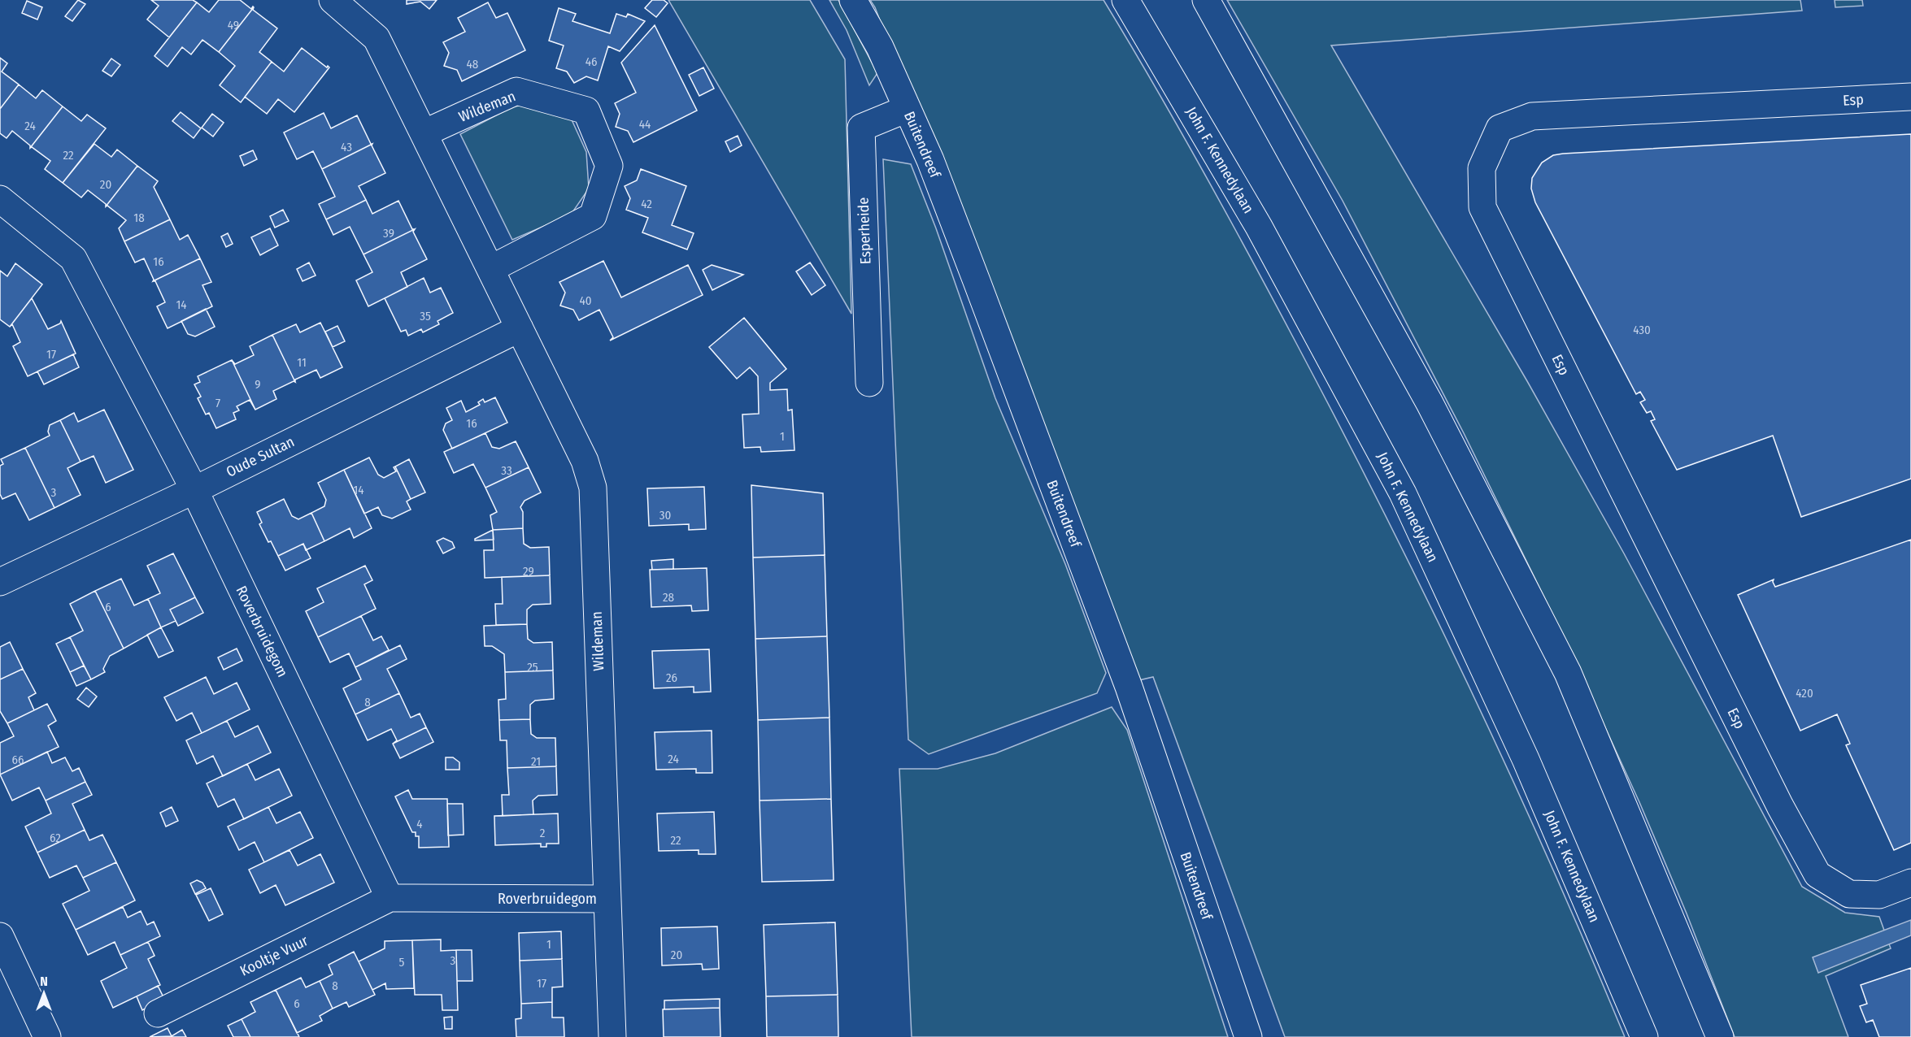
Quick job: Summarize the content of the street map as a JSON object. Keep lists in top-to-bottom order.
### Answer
{
  "streets": {
    "main road": [
      "Esp",
      "Wildeman",
      "Buitendreef",
      "John F. Kennedylaan",
      "Esperheide",
      "Oude Sultan",
      "Roverbruidegom",
      "Kooltje Vuur"
    ]
  },
  "crossings": [
    ["Wildeman", "Oude Sultan"],
    ["Wildeman", "Roverbruidegom"],
    ["Buitendreef", "Esperheide"],
    ["Oude Sultan", "Roverbruidegom"],
    ["Roverbruidegom", "Kooltje Vuur"]
  ],
  "house_numbers": [
    "49",
    "46",
    "48",
    "44",
    "24",
    "43",
    "22",
    "20",
    "42",
    "18",
    "39",
    "16",
    "40",
    "14",
    "35",
    "430",
    "17",
    "11",
    "9",
    "7",
    "16",
    "1",
    "33",
    "14",
    "3",
    "30",
    "29",
    "28",
    "6",
    "25",
    "26",
    "420",
    "8",
    "24",
    "66",
    "21",
    "4",
    "2",
    "62",
    "22",
    "1",
    "20",
    "3",
    "5",
    "17",
    "8",
    "6"
  ],
  "north": "top"
}
